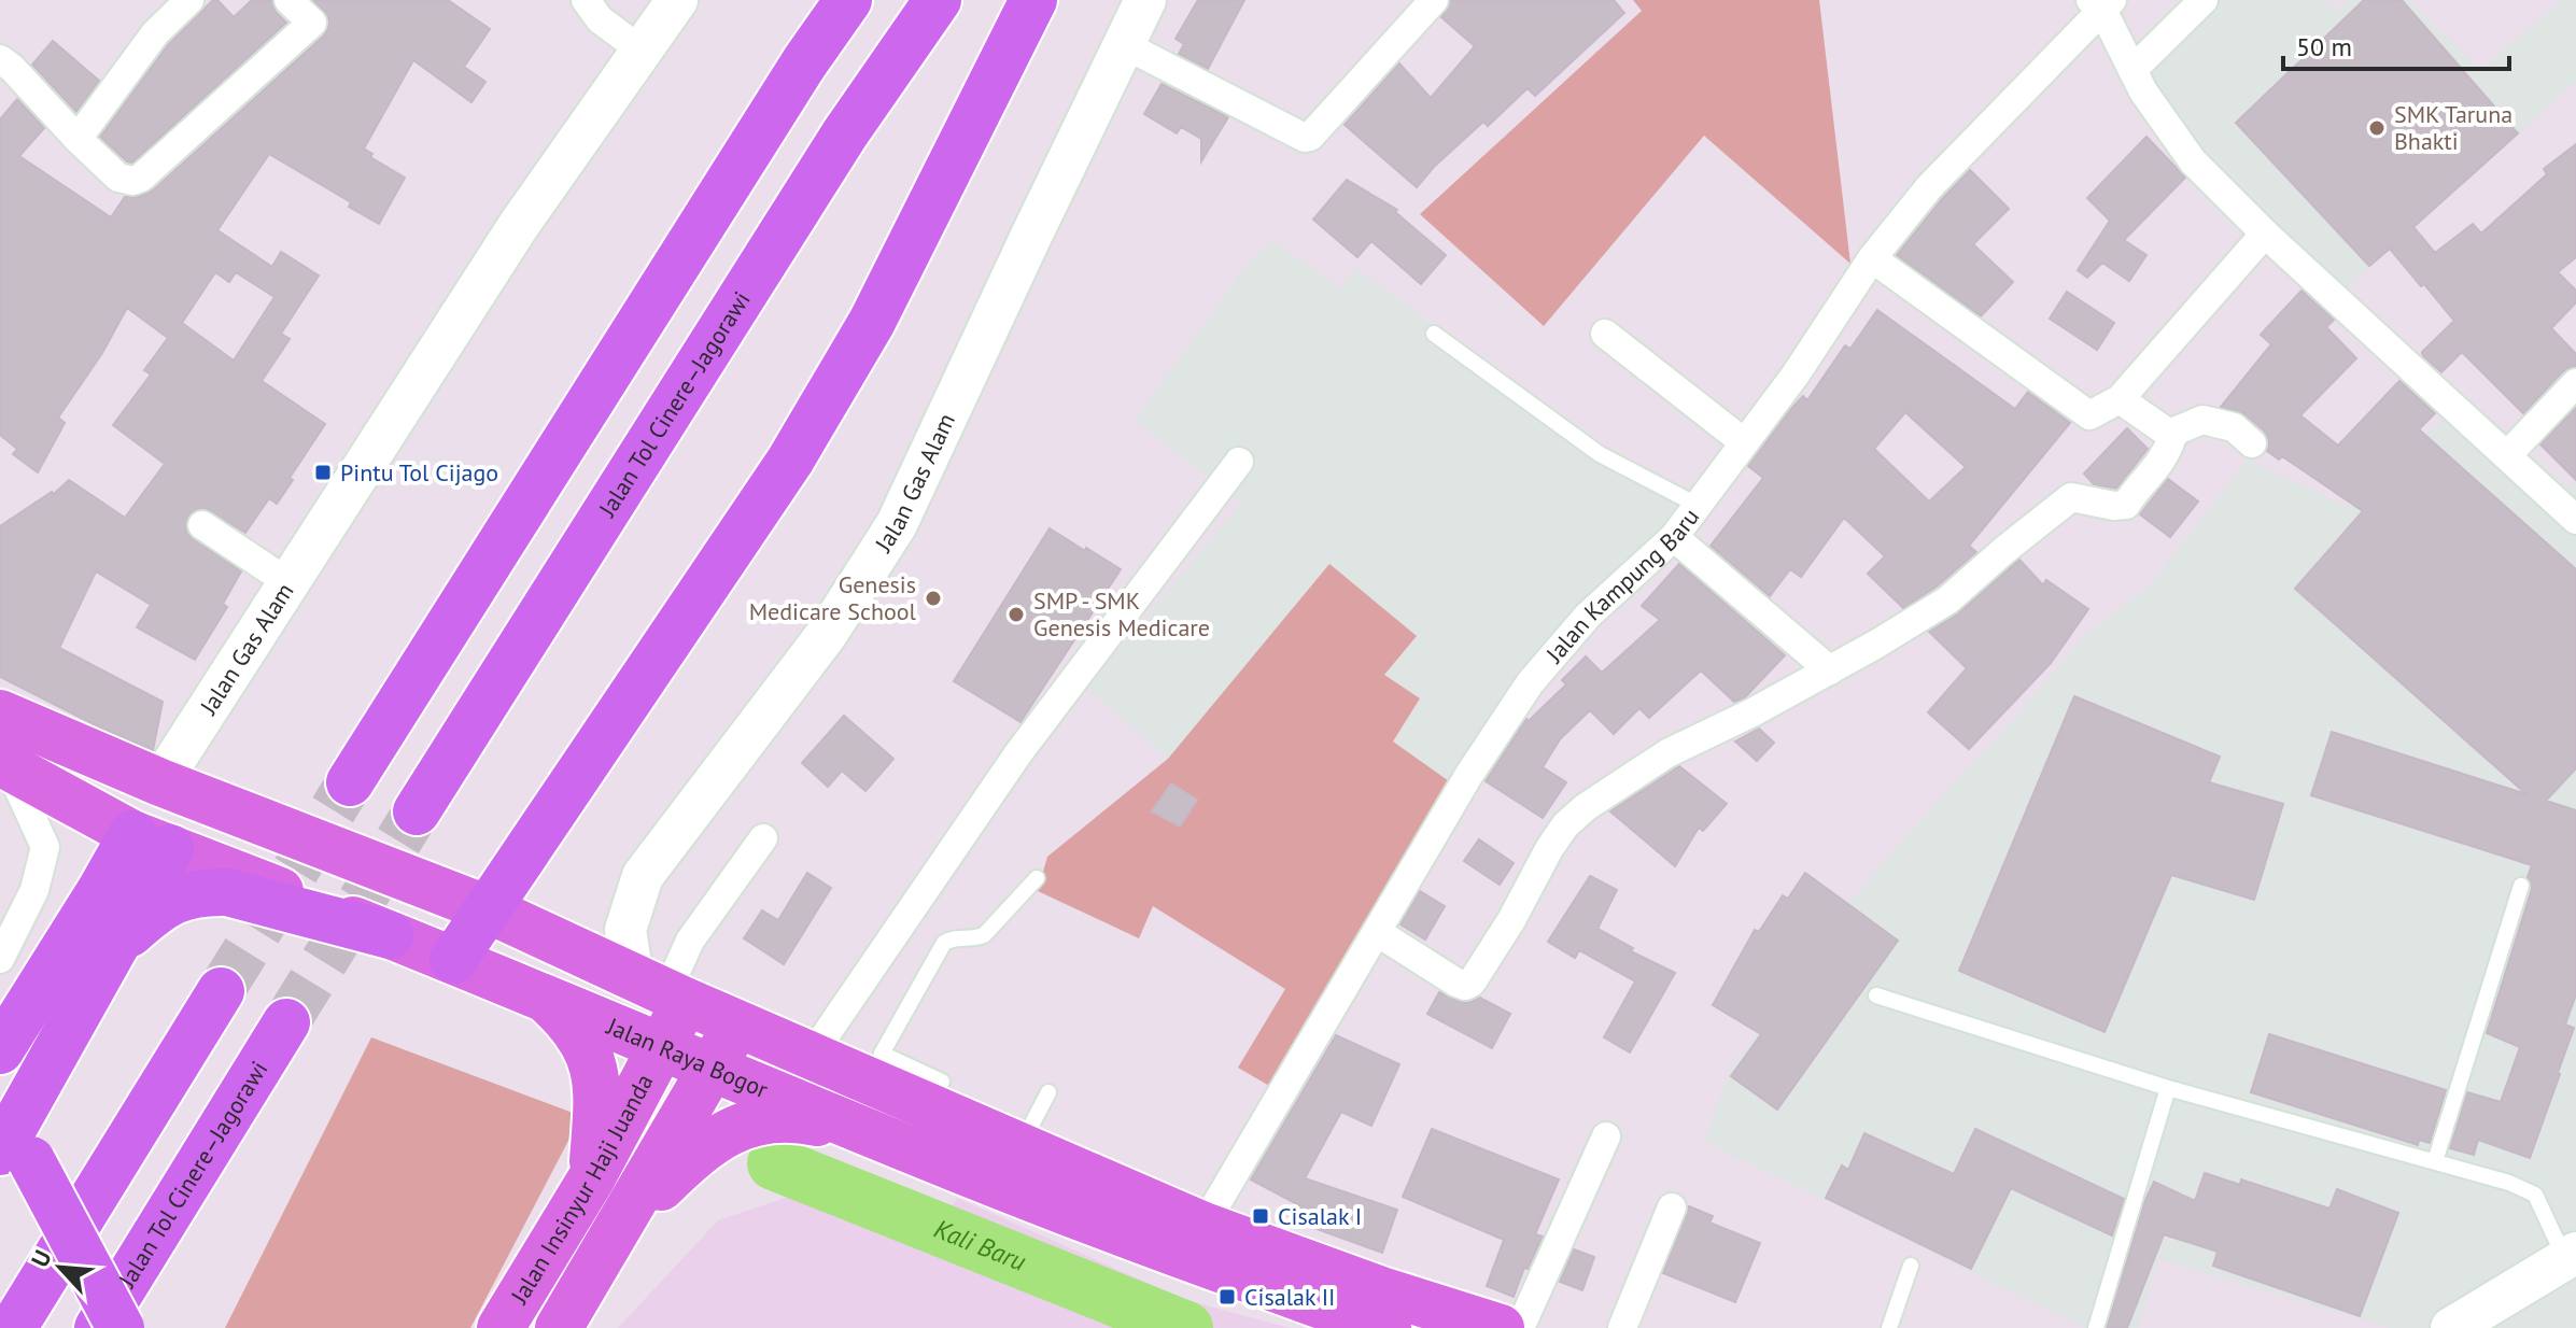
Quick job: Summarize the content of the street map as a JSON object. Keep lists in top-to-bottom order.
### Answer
{
  "streets": {
    "highway": ["Jalan Tol Cinere–Jagorawi", "Jalan Raya Bogor", "Jalan Insinyur Haji Juanda"],
    "main road": ["Jalan Gas Alam"],
    "street": ["Jalan Kampung Baru"]
  },
  "crossings": [
    ["Jalan Gas Alam", "Jalan Raya Bogor"],
    ["Jalan Gas Alam", "Jalan Insinyur Haji Juanda"],
    ["Jalan Kampung Baru", "Jalan Raya Bogor"],
    ["Jalan Raya Bogor", "Jalan Insinyur Haji Juanda"]
  ],
  "water": ["Kali Baru"],
  "places": {
    "other": ["SMK Taruna Bhakti", "Genesis Medicare School", "SMP - SMK Genesis Medicare"],
    "transit": ["Pintu Tol Cijago", "Cisalak I", "Cisalak II"]
  },
  "scale_bar": "50 m",
  "north": "top left"
}
